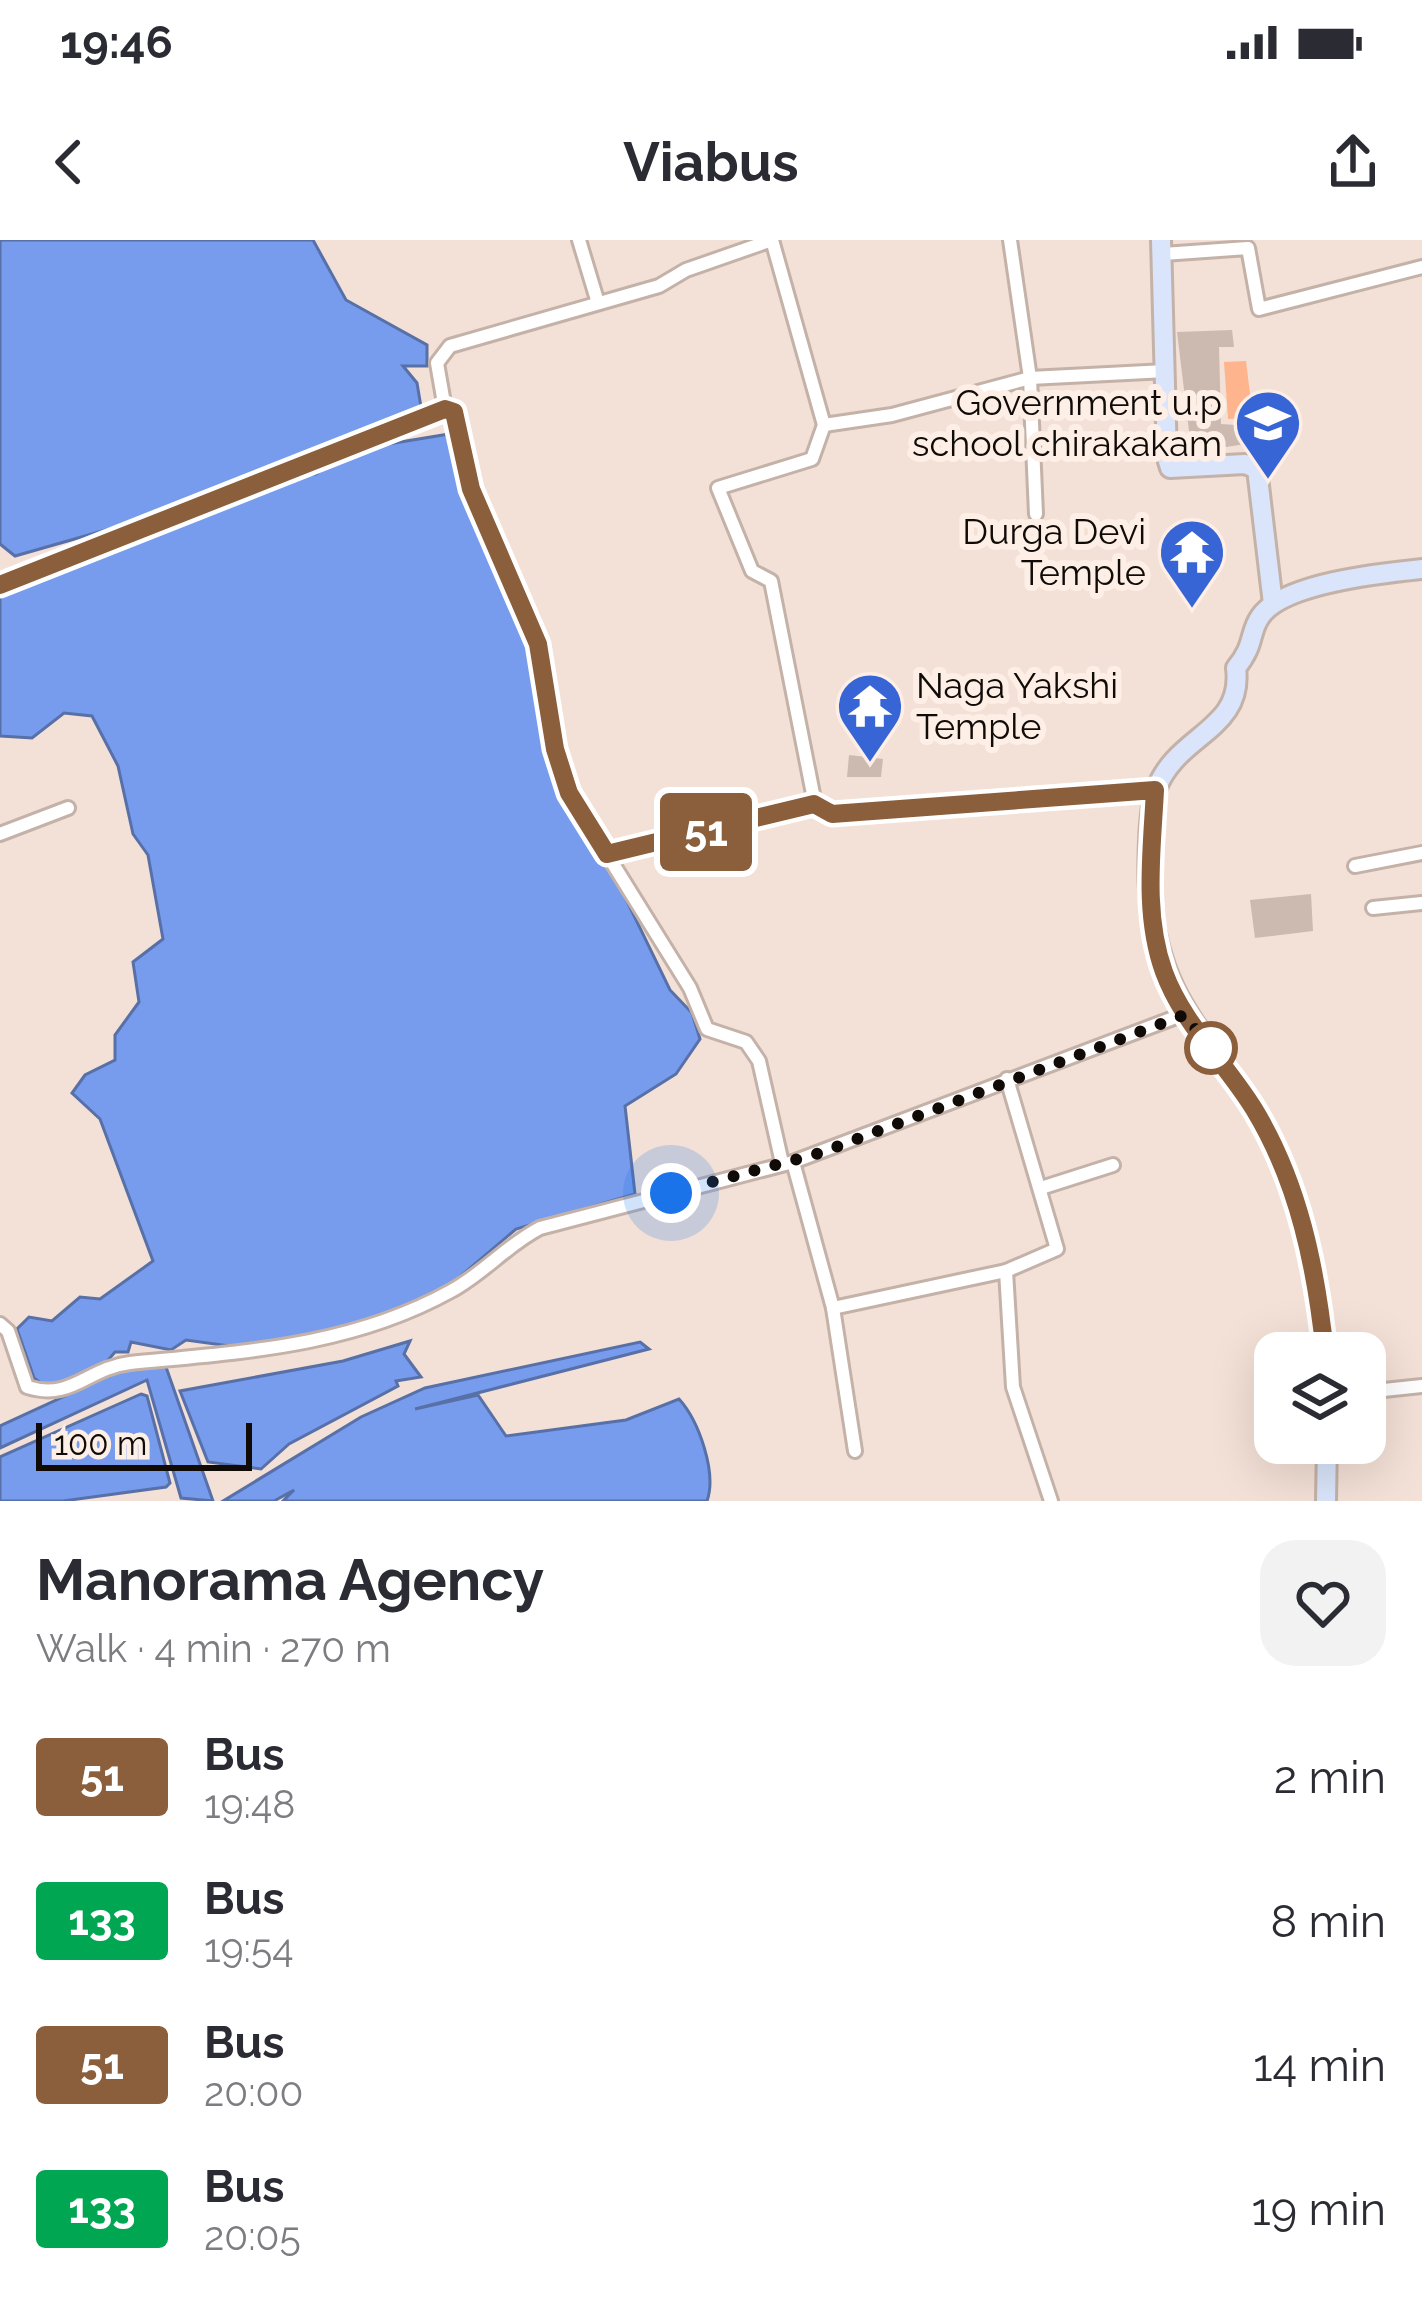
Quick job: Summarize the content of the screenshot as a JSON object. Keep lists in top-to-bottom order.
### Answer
{
  "places": {
    "school or university": ["Government u.p school chirakakam"],
    "temple": ["Durga Devi Temple", "Naga Yakshi Temple"]
  },
  "lines": ["bus line 51"],
  "scale_bar": "100 m",
  "page": {
    "status": "19:46",
    "header": "Viabus",
    "on_map": "51",
    "scale": "100 m",
    "heading": ["Manorama Agency", "Walk · 4 min · 270 m"],
    "list": [
      {
        "mark": "51",
        "name": "Bus",
        "note": "19:48",
        "value": "2 min"
      },
      {
        "mark": "133",
        "name": "Bus",
        "note": "19:54",
        "value": "8 min"
      },
      {
        "mark": "51",
        "name": "Bus",
        "note": "20:00",
        "value": "14 min"
      },
      {
        "mark": "133",
        "name": "Bus",
        "note": "20:05",
        "value": "19 min"
      }
    ]
  }
}
